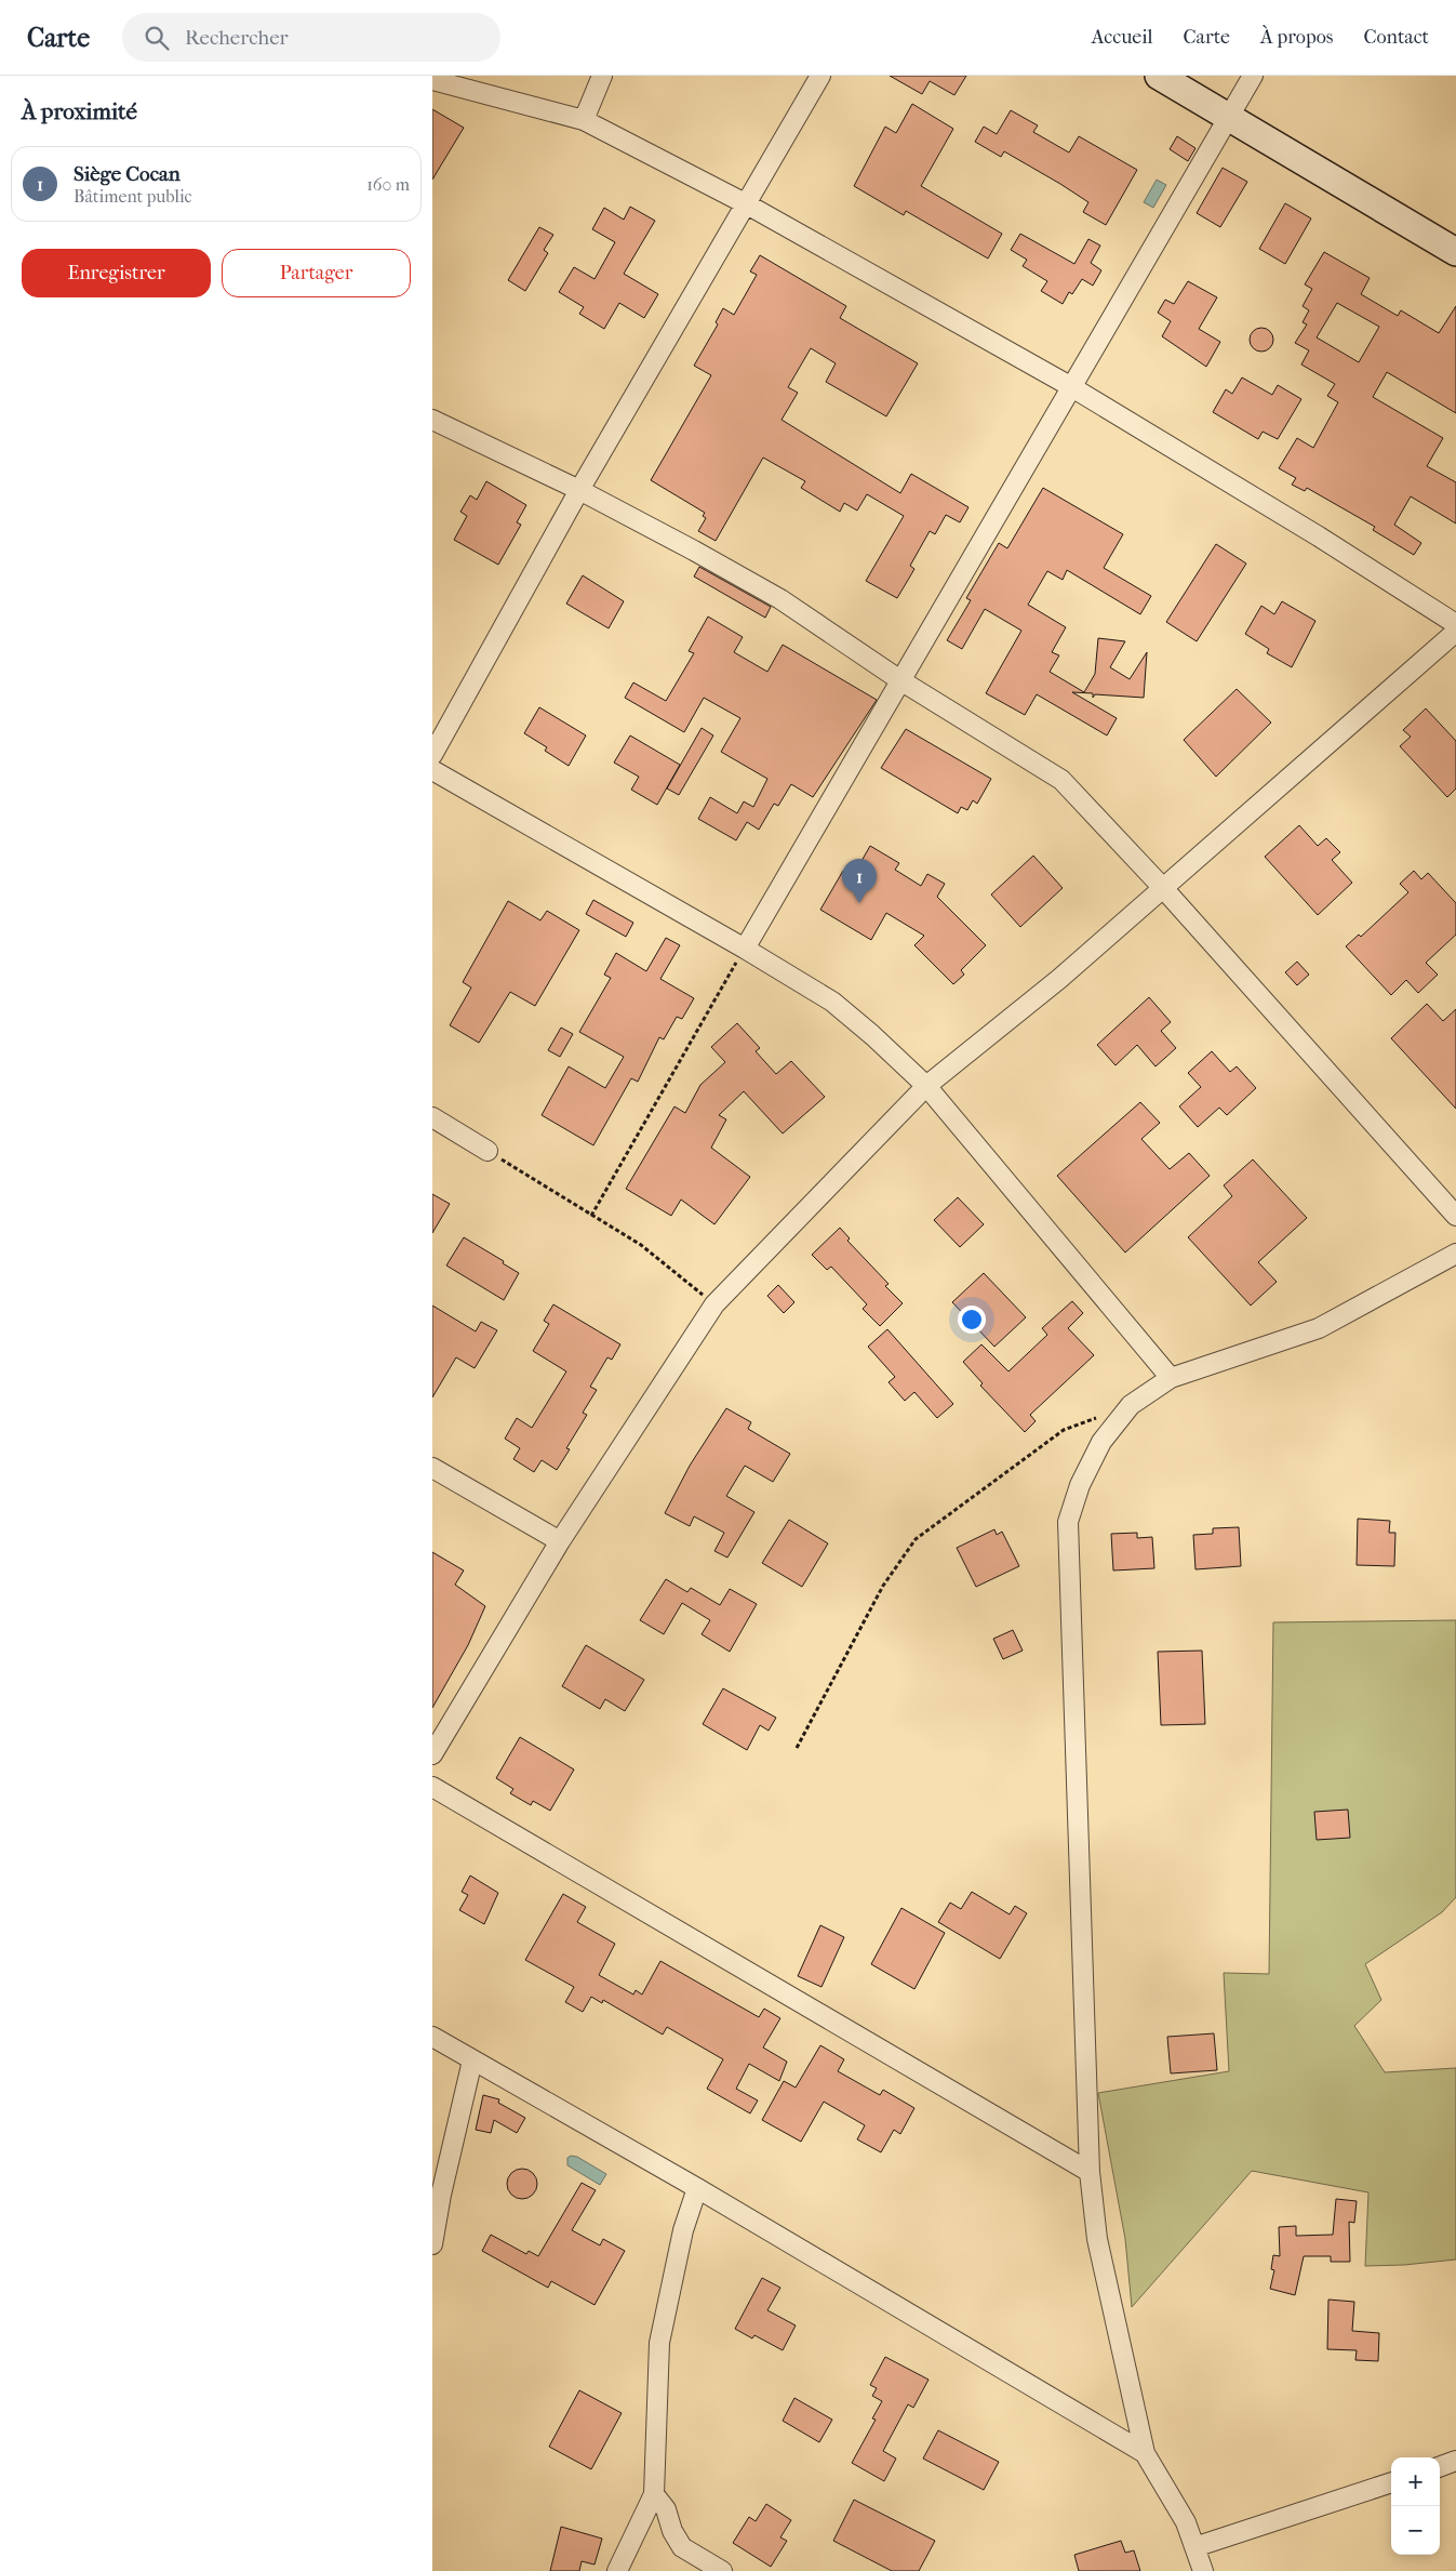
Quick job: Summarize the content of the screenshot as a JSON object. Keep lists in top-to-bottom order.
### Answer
{
  "page": {
    "header": "Carte",
    "search": "Rechercher",
    "nav": [
      "Accueil",
      "Carte",
      "À propos",
      "Contact"
    ],
    "heading": "À proximité",
    "list": [
      {
        "mark": "1",
        "name": "Siège Cocan",
        "note": "Bâtiment public",
        "value": "160 m"
      }
    ],
    "buttons": ["Enregistrer", "Partager"],
    "pins": "1",
    "map_buttons": ["+", "−"]
  }
}
